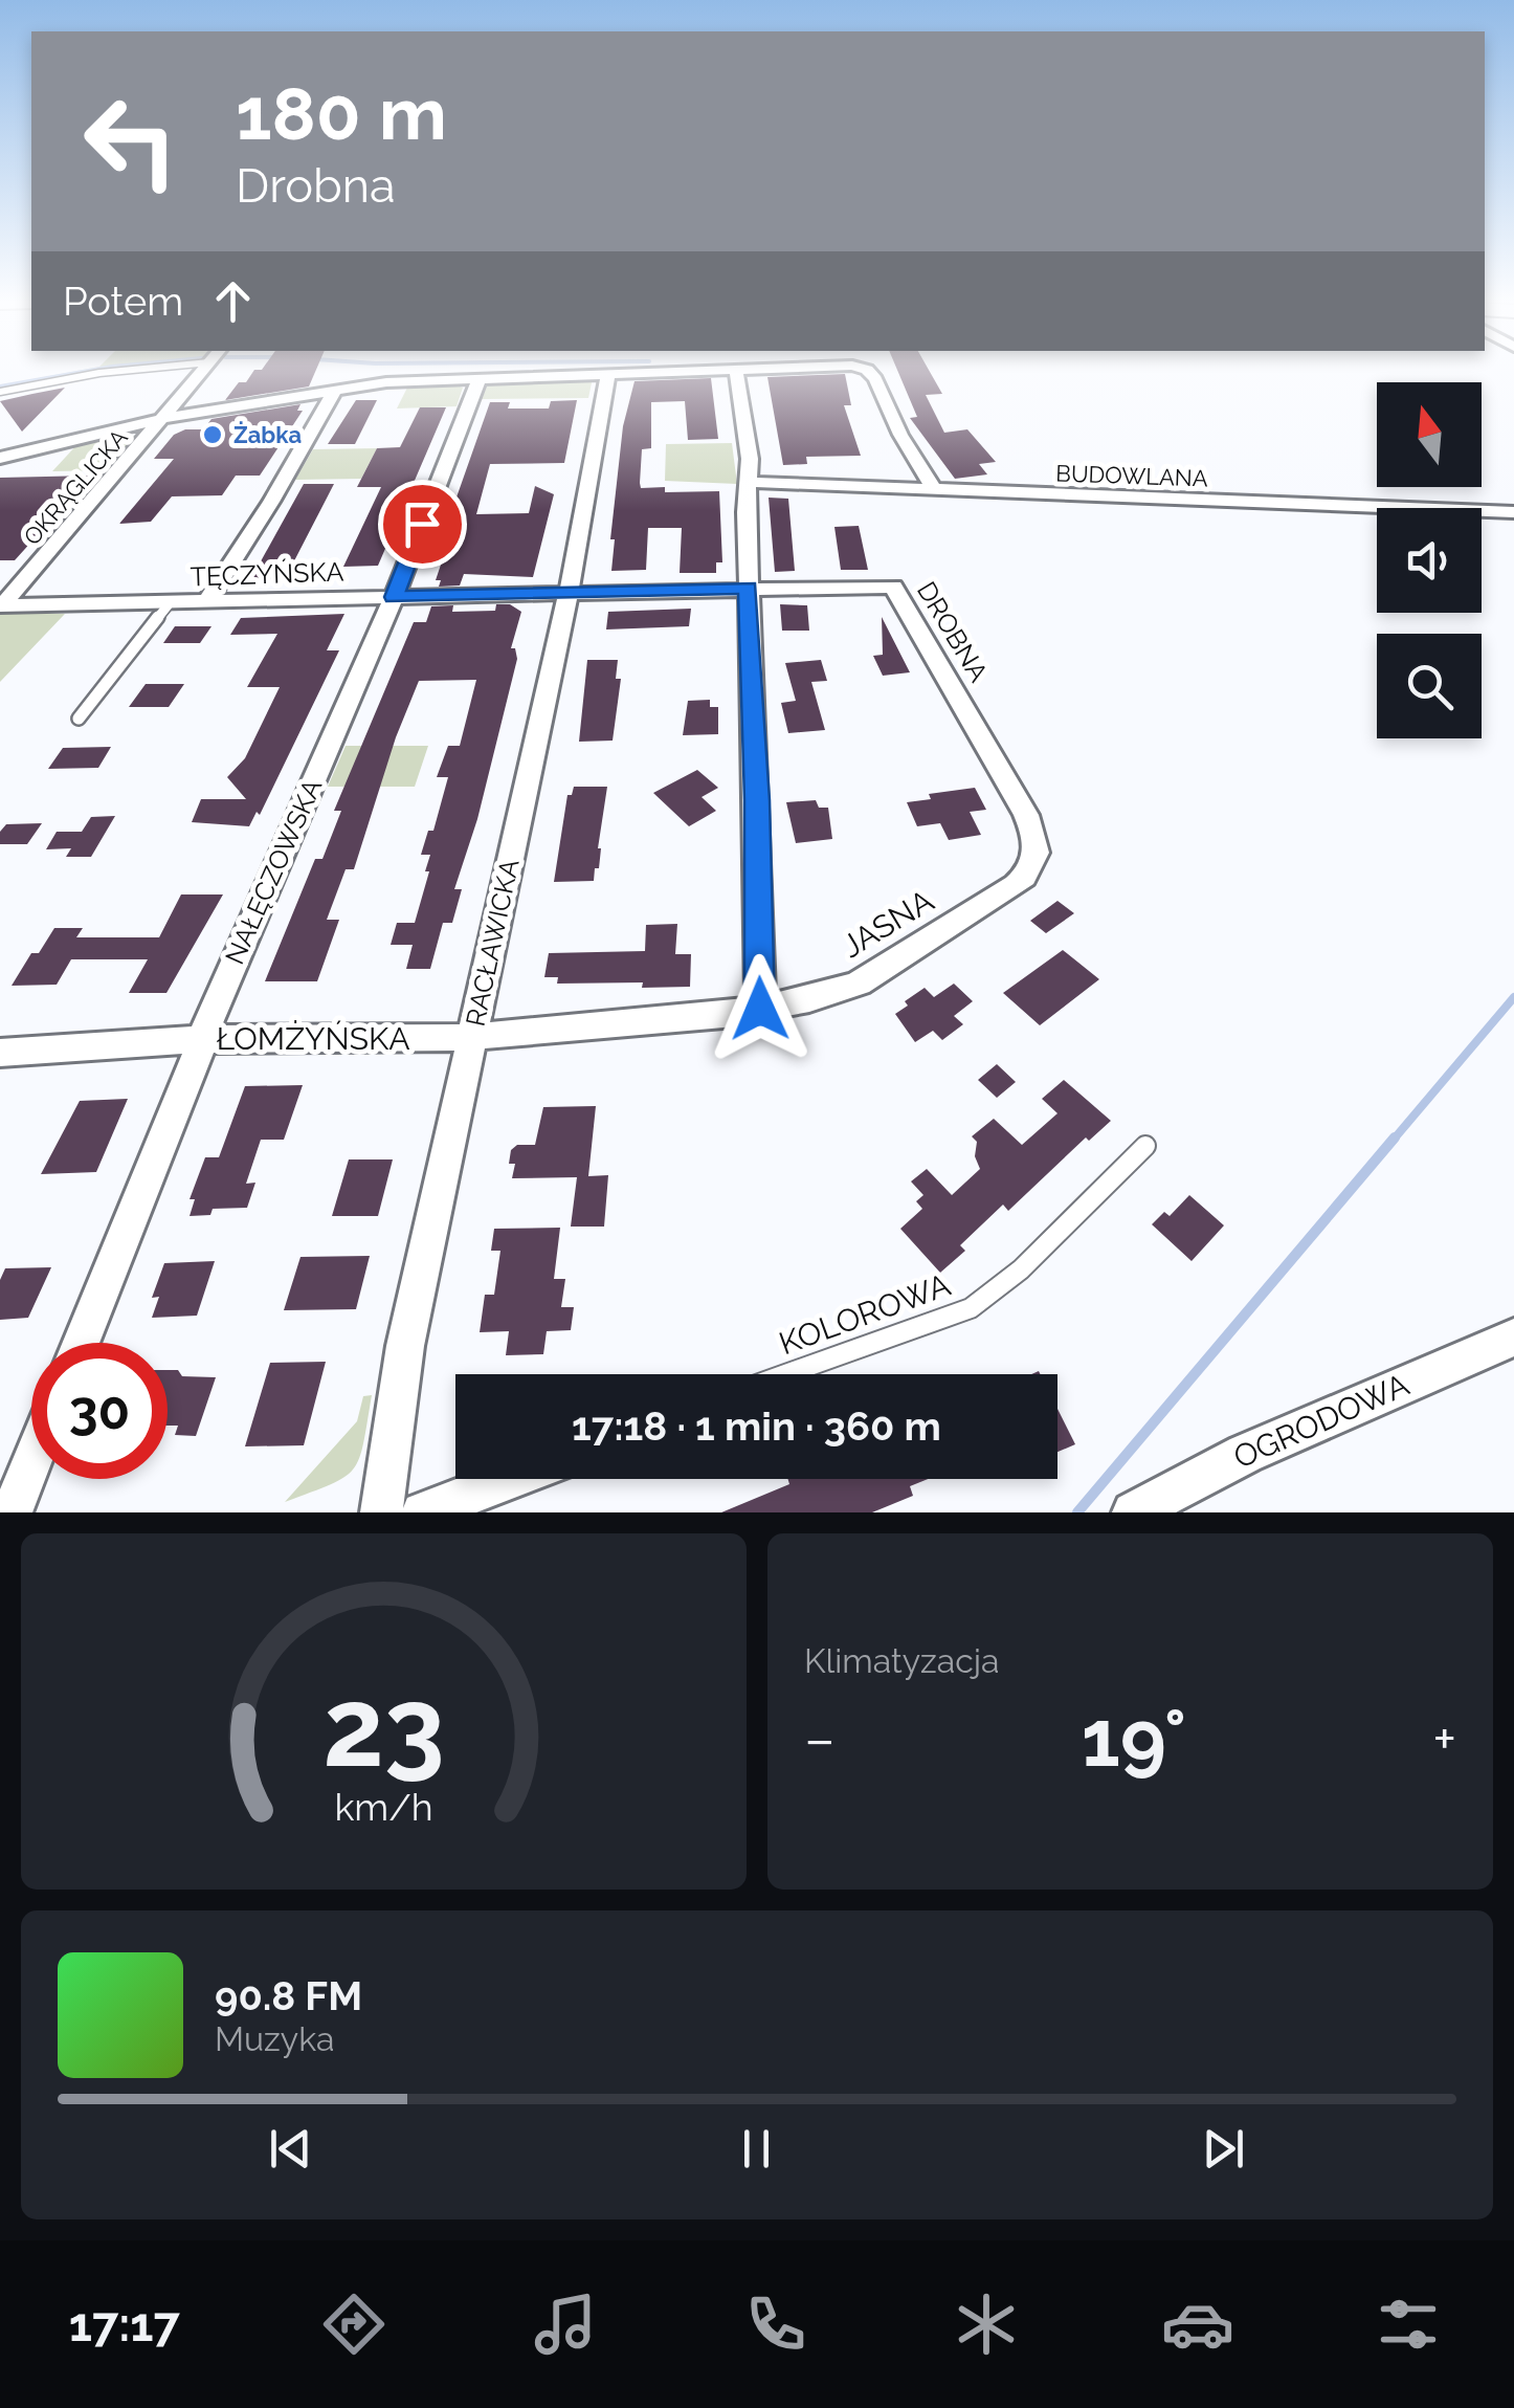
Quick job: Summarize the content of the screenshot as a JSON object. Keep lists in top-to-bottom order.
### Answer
{
  "streets": {
    "street": [
      "BUDOWLANA",
      "OKRĄGLICKA",
      "TĘCZYŃSKA",
      "DROBNA",
      "NAŁĘCZOWSKA",
      "JASNA",
      "RACŁAWICKA",
      "ŁOMŻYŃSKA",
      "OGRODOWA"
    ],
    "lane": ["KOLOROWA"]
  },
  "crossings": [
    ["OKRĄGLICKA", "TĘCZYŃSKA"],
    ["TĘCZYŃSKA", "DROBNA"],
    ["TĘCZYŃSKA", "NAŁĘCZOWSKA"],
    ["TĘCZYŃSKA", "RACŁAWICKA"],
    ["DROBNA", "JASNA"],
    ["NAŁĘCZOWSKA", "ŁOMŻYŃSKA"],
    ["JASNA", "ŁOMŻYŃSKA"],
    ["RACŁAWICKA", "ŁOMŻYŃSKA"]
  ],
  "places": ["Żabka"],
  "north": "top",
  "page": {
    "turn": ["180 m", "Drobna"],
    "then": "Potem",
    "limit": "30",
    "trip": "17:18 · 1 min · 360 m",
    "tile": "Klimatyzacja",
    "heat": ["−", "19°", "+"],
    "song": ["90.8 FM", "Muzyka"],
    "tabs": "17:17",
    "gauge": ["23", "km/h"]
  }
}
